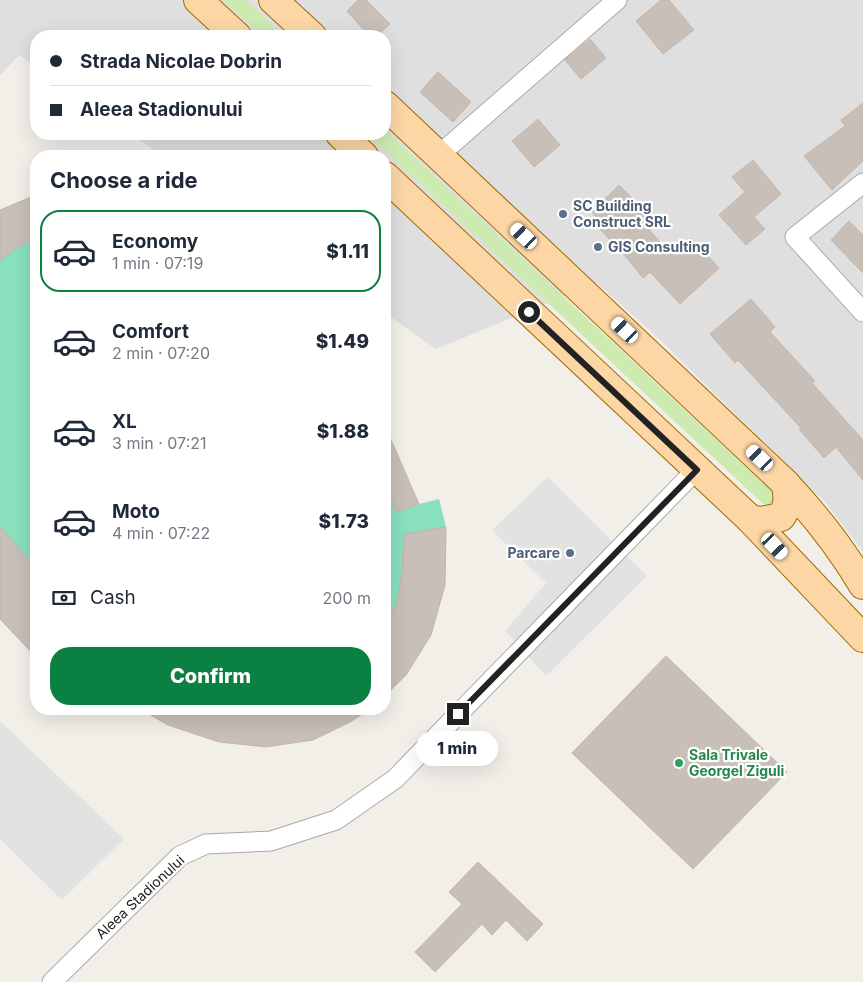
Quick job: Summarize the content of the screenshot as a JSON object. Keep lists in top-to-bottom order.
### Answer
{
  "streets": {
    "street": ["Aleea Stadionului"]
  },
  "places": [
    "SC Building Construct SRL",
    "GIS Consulting",
    "Parcare",
    "Sala Trivale Georgel Ziguli"
  ],
  "page": {
    "banner": ["Strada Nicolae Dobrin", "Aleea Stadionului"],
    "heading": "Choose a ride",
    "list": [
      {
        "name": "Economy",
        "note": "1 min · 07:19",
        "value": "$1.11"
      },
      {
        "name": "Comfort",
        "note": "2 min · 07:20",
        "value": "$1.49"
      },
      {
        "name": "XL",
        "note": "3 min · 07:21",
        "value": "$1.88"
      },
      {
        "name": "Moto",
        "note": "4 min · 07:22",
        "value": "$1.73"
      }
    ],
    "pay": ["Cash", "200 m"],
    "buttons": "Confirm",
    "bubble": "1 min"
  }
}
